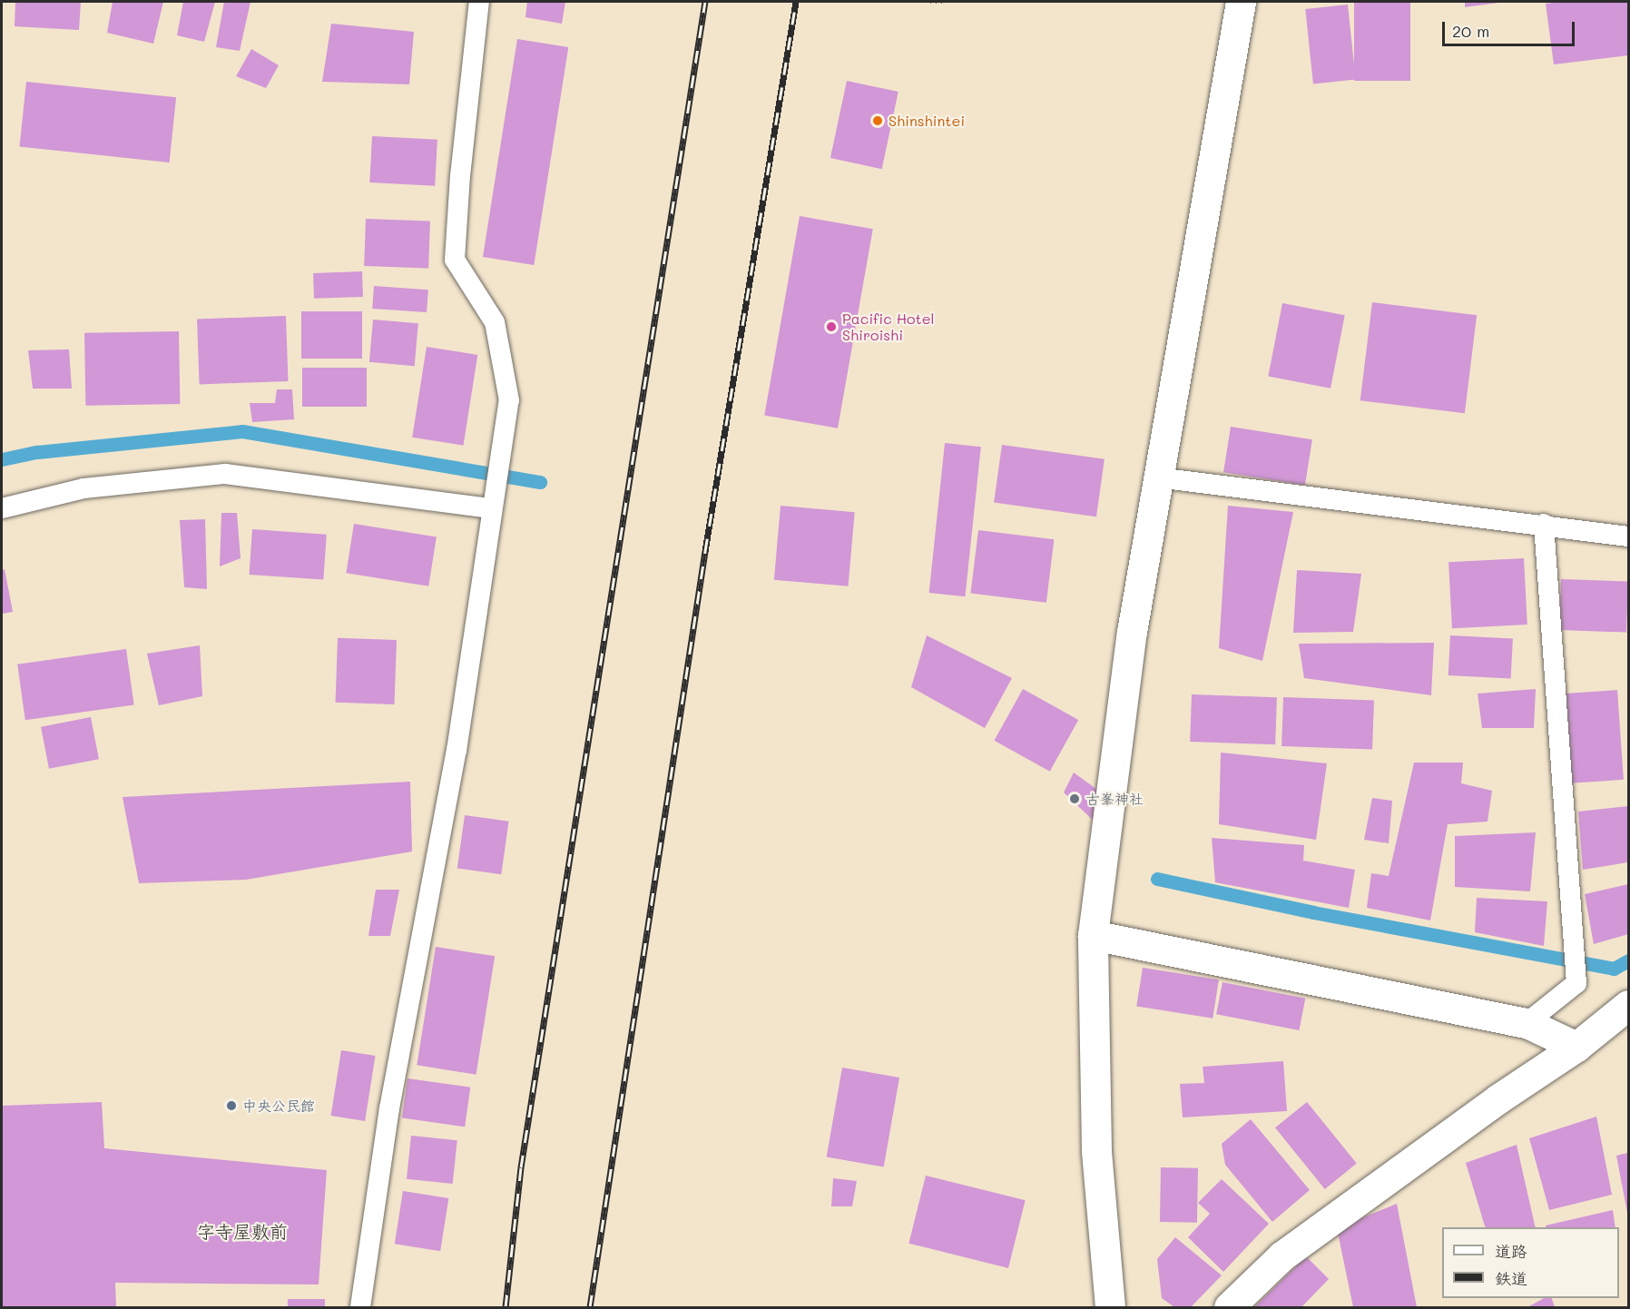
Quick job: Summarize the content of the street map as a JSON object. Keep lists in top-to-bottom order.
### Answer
{
  "districts": ["字寺屋敷前"],
  "places": [
    "Shinshintei",
    "Pacific Hotel Shiroishi",
    "古峯神社",
    "中央公民館"
  ],
  "legend": ["道路", "鉄道"],
  "scale_bar": "20 m"
}
